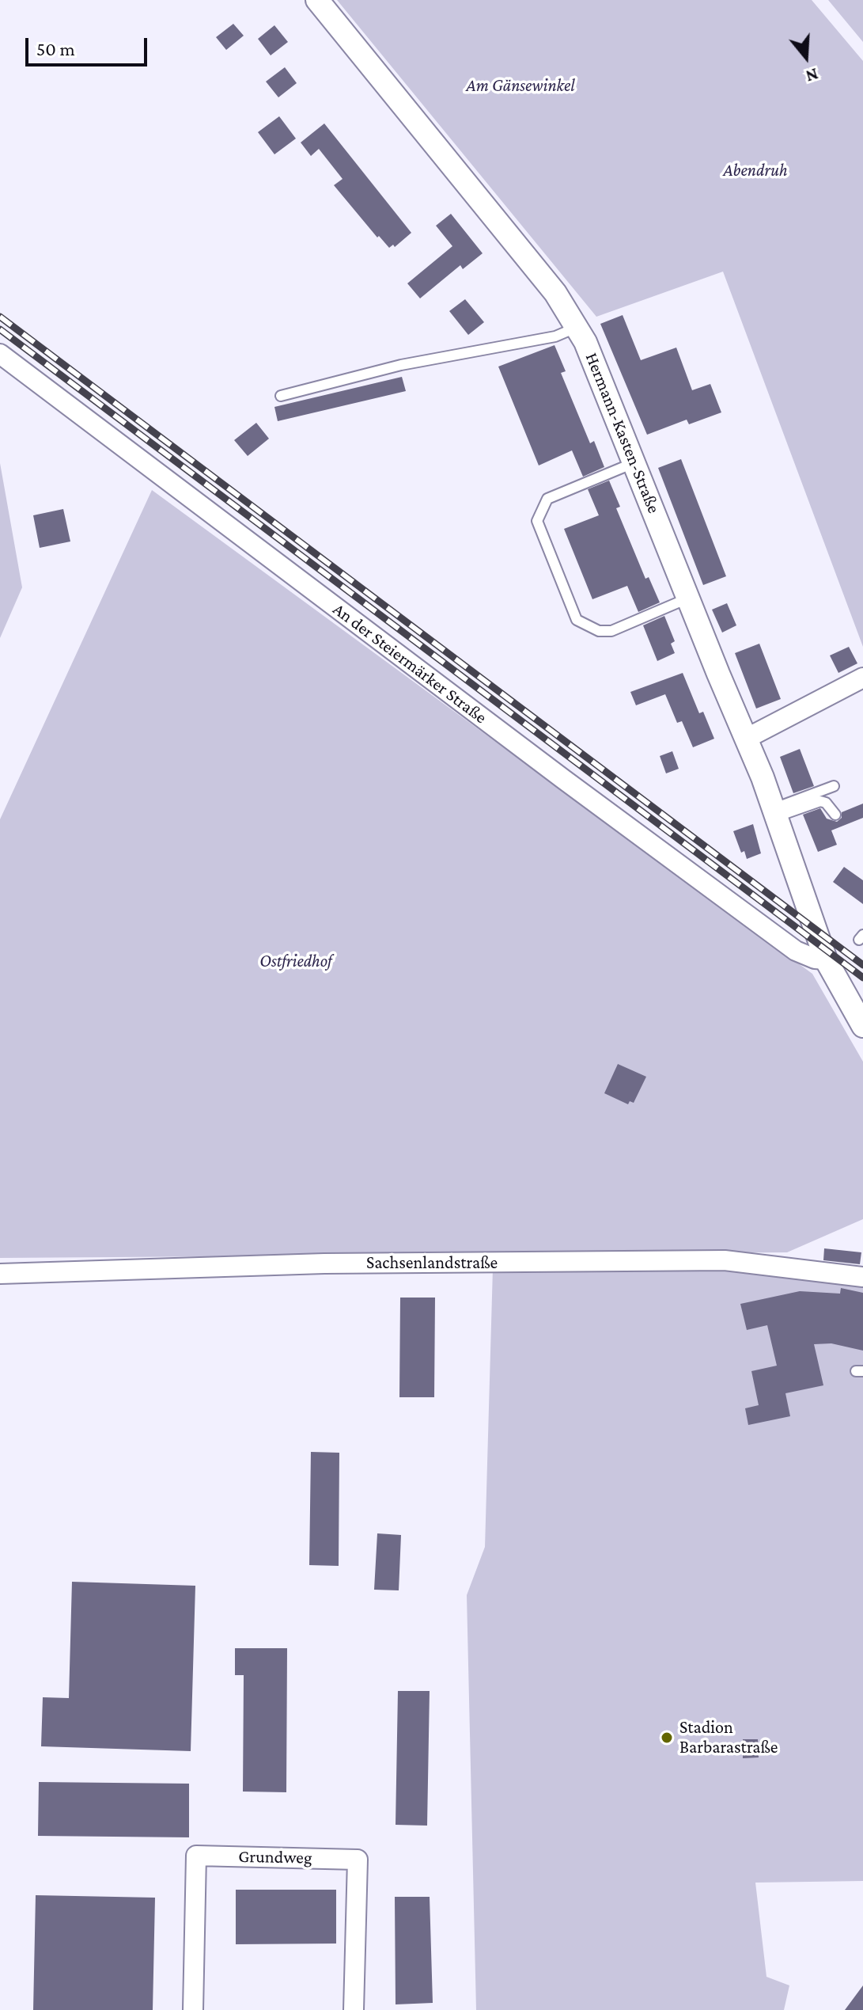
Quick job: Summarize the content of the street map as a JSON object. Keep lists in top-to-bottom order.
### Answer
{
  "streets": {
    "street": [
      "Hermann-Kasten-Straße",
      "An der Steiermärker Straße",
      "Sachsenlandstraße",
      "Grundweg"
    ]
  },
  "crossings": [
    ["Hermann-Kasten-Straße", "An der Steiermärker Straße"]
  ],
  "parks": ["Am Gänsewinkel", "Abendruh", "Ostfriedhof"],
  "places": ["Stadion Barbarastraße"],
  "scale_bar": "50 m",
  "north": "bottom"
}
